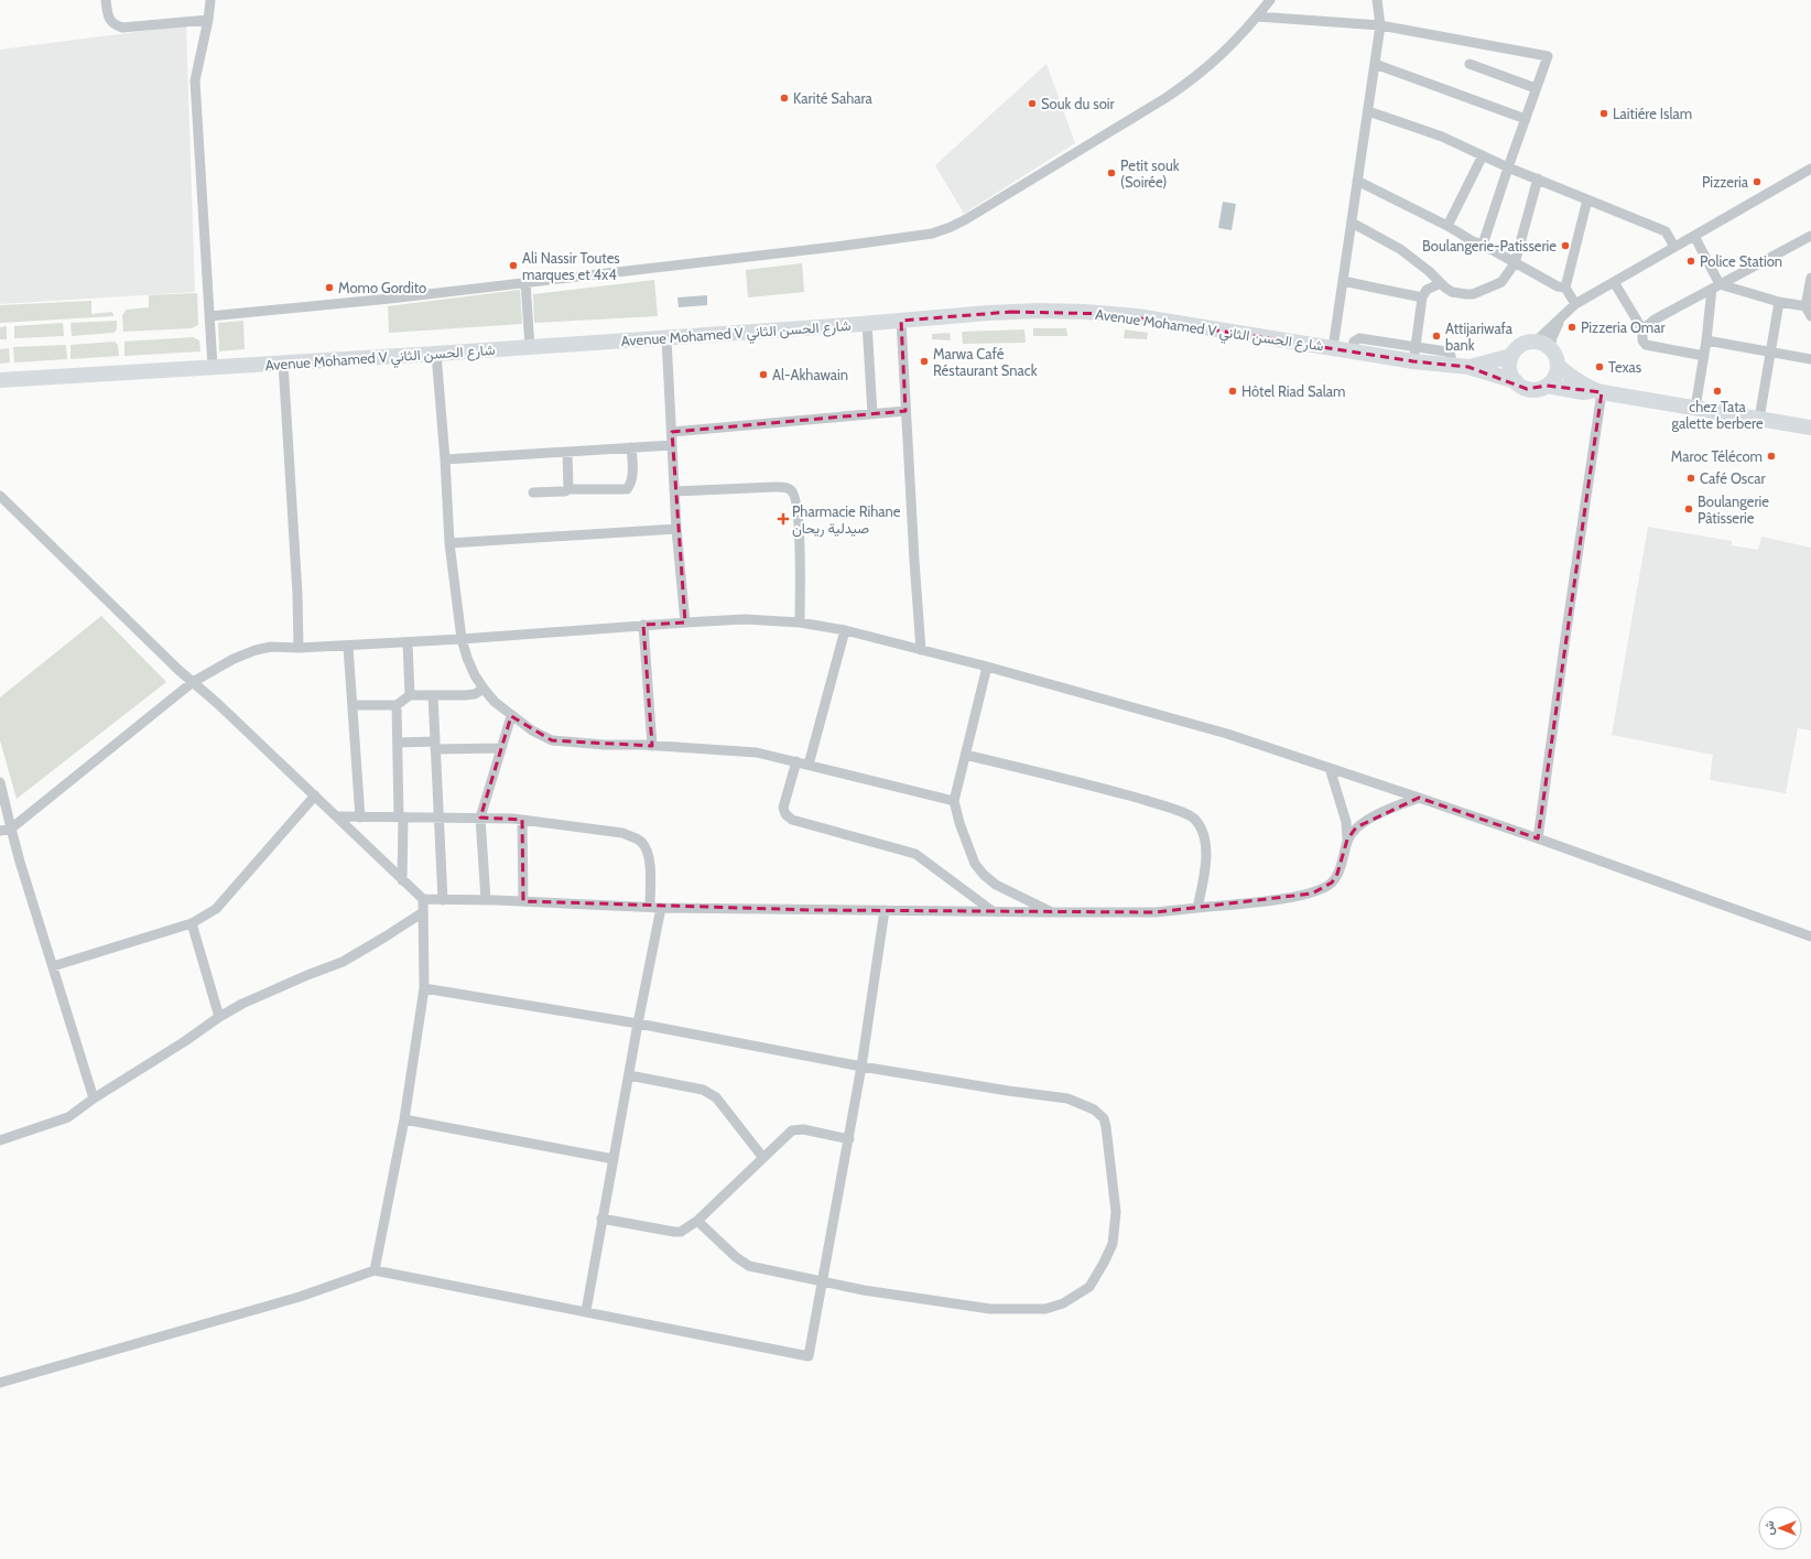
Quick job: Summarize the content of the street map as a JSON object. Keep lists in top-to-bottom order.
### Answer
{
  "streets": {
    "main road": ["Avenue Mohamed V شارع الحسن الثاني"]
  },
  "places": {
    "other": [
      "Karité Sahara",
      "Souk du soir",
      "Laitiére Islam",
      "Petit souk (Soirée)",
      "Pizzeria",
      "Boulangerie-Patisserie",
      "Police Station",
      "Ali Nassir Toutes marques et 4x4",
      "Momo Gordito",
      "Pizzeria Omar",
      "Attijariwafa bank",
      "Marwa Café Réstaurant Snack",
      "Texas",
      "Al-Akhawain",
      "Hôtel Riad Salam",
      "chez Tata galette berbere",
      "Maroc Télécom",
      "Café Oscar",
      "Boulangerie Pâtisserie"
    ],
    "health": ["Pharmacie Rihane صيدلية ريحان"]
  },
  "north": "left"
}
